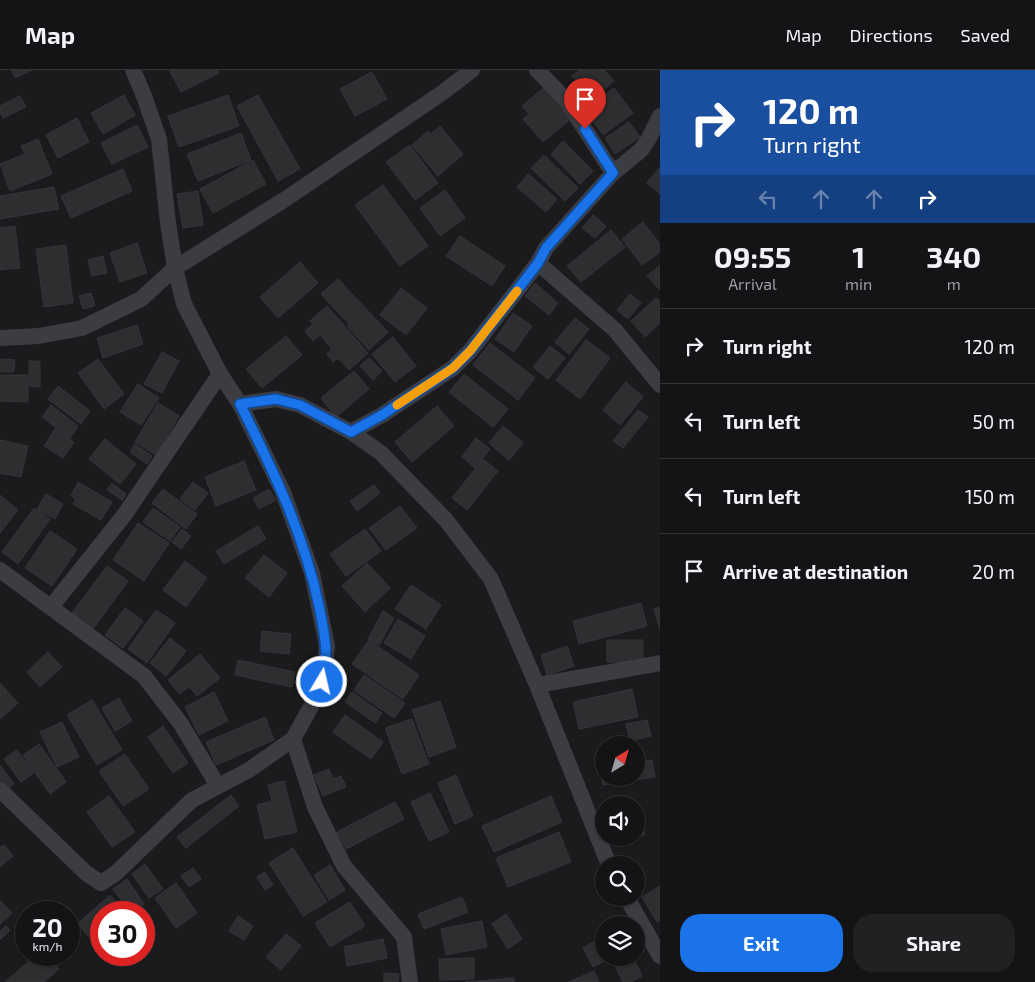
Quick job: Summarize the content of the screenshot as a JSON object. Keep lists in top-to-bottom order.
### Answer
{
  "north": "top right",
  "page": {
    "header": "Map",
    "nav": ["Map", "Directions", "Saved"],
    "turn": ["120 m", "Turn right"],
    "eta": [
      "09:55",
      "Arrival",
      "1",
      "min",
      "340",
      "m"
    ],
    "list": [
      {
        "name": "Turn right",
        "value": "120 m"
      },
      {
        "name": "Turn left",
        "value": "50 m"
      },
      {
        "name": "Turn left",
        "value": "150 m"
      },
      {
        "name": "Arrive at destination",
        "value": "20 m"
      }
    ],
    "speed": "20 km/h",
    "limit": "30",
    "buttons": ["Exit", "Share"]
  }
}
